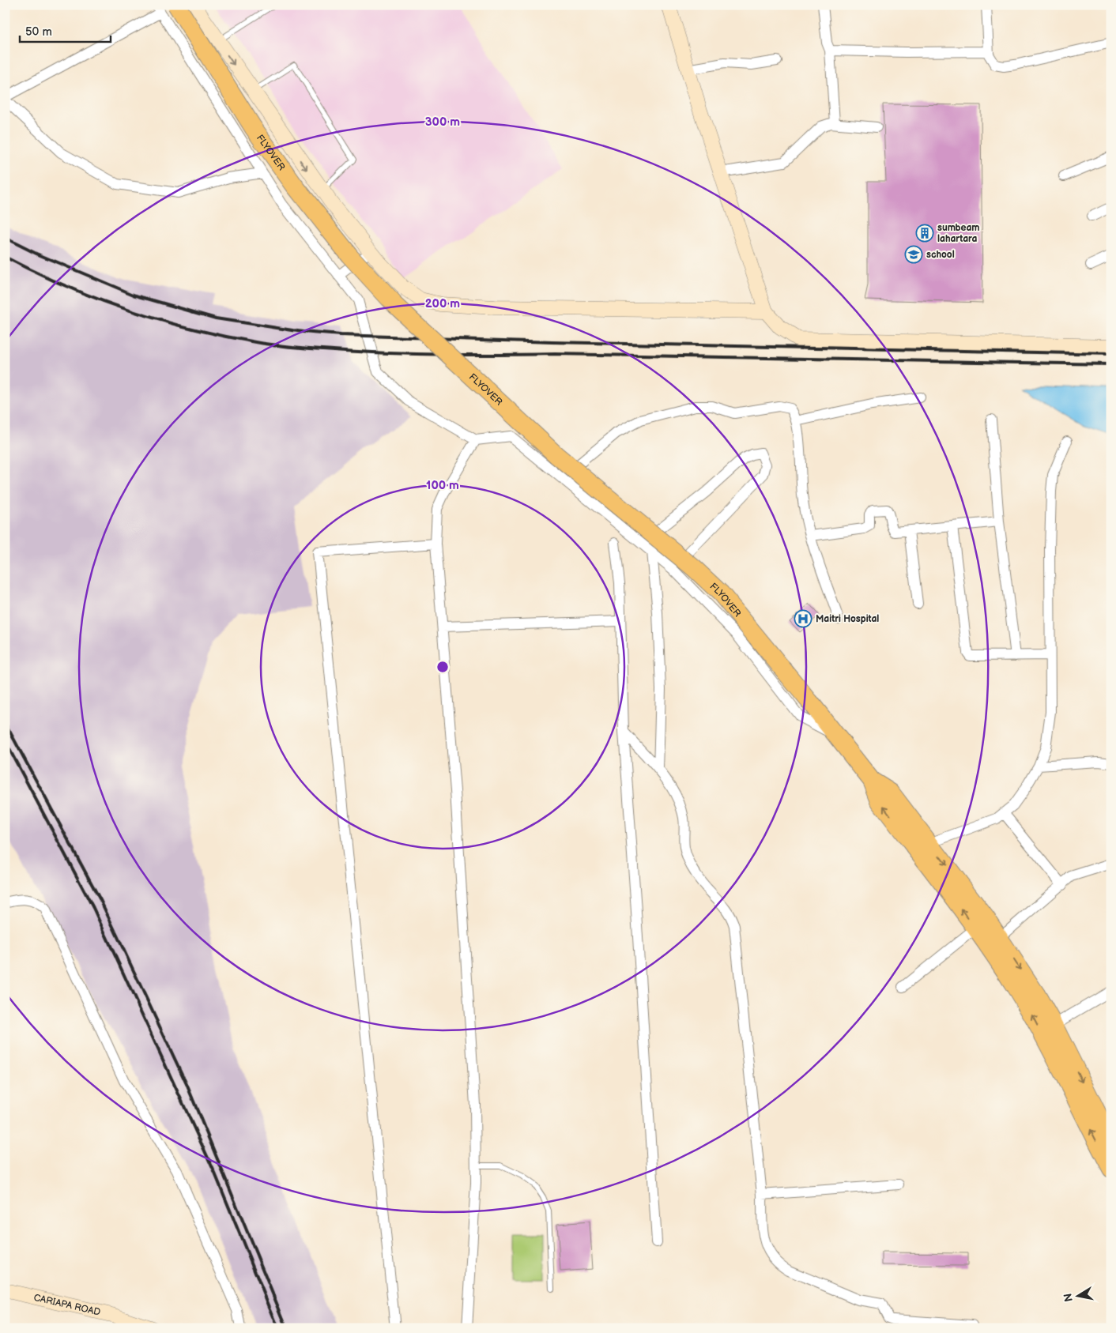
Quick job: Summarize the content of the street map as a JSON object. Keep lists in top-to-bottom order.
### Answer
{
  "streets": {
    "highway": ["FLYOVER"],
    "street": ["CARIAPA ROAD"]
  },
  "places": {
    "building": ["sumbeam lahartara"],
    "school or university": ["school"],
    "hospital": ["Maitri Hospital"]
  },
  "scale_bar": "50 m",
  "north": "left",
  "rings": ["300 m", "200 m", "100 m"]
}
